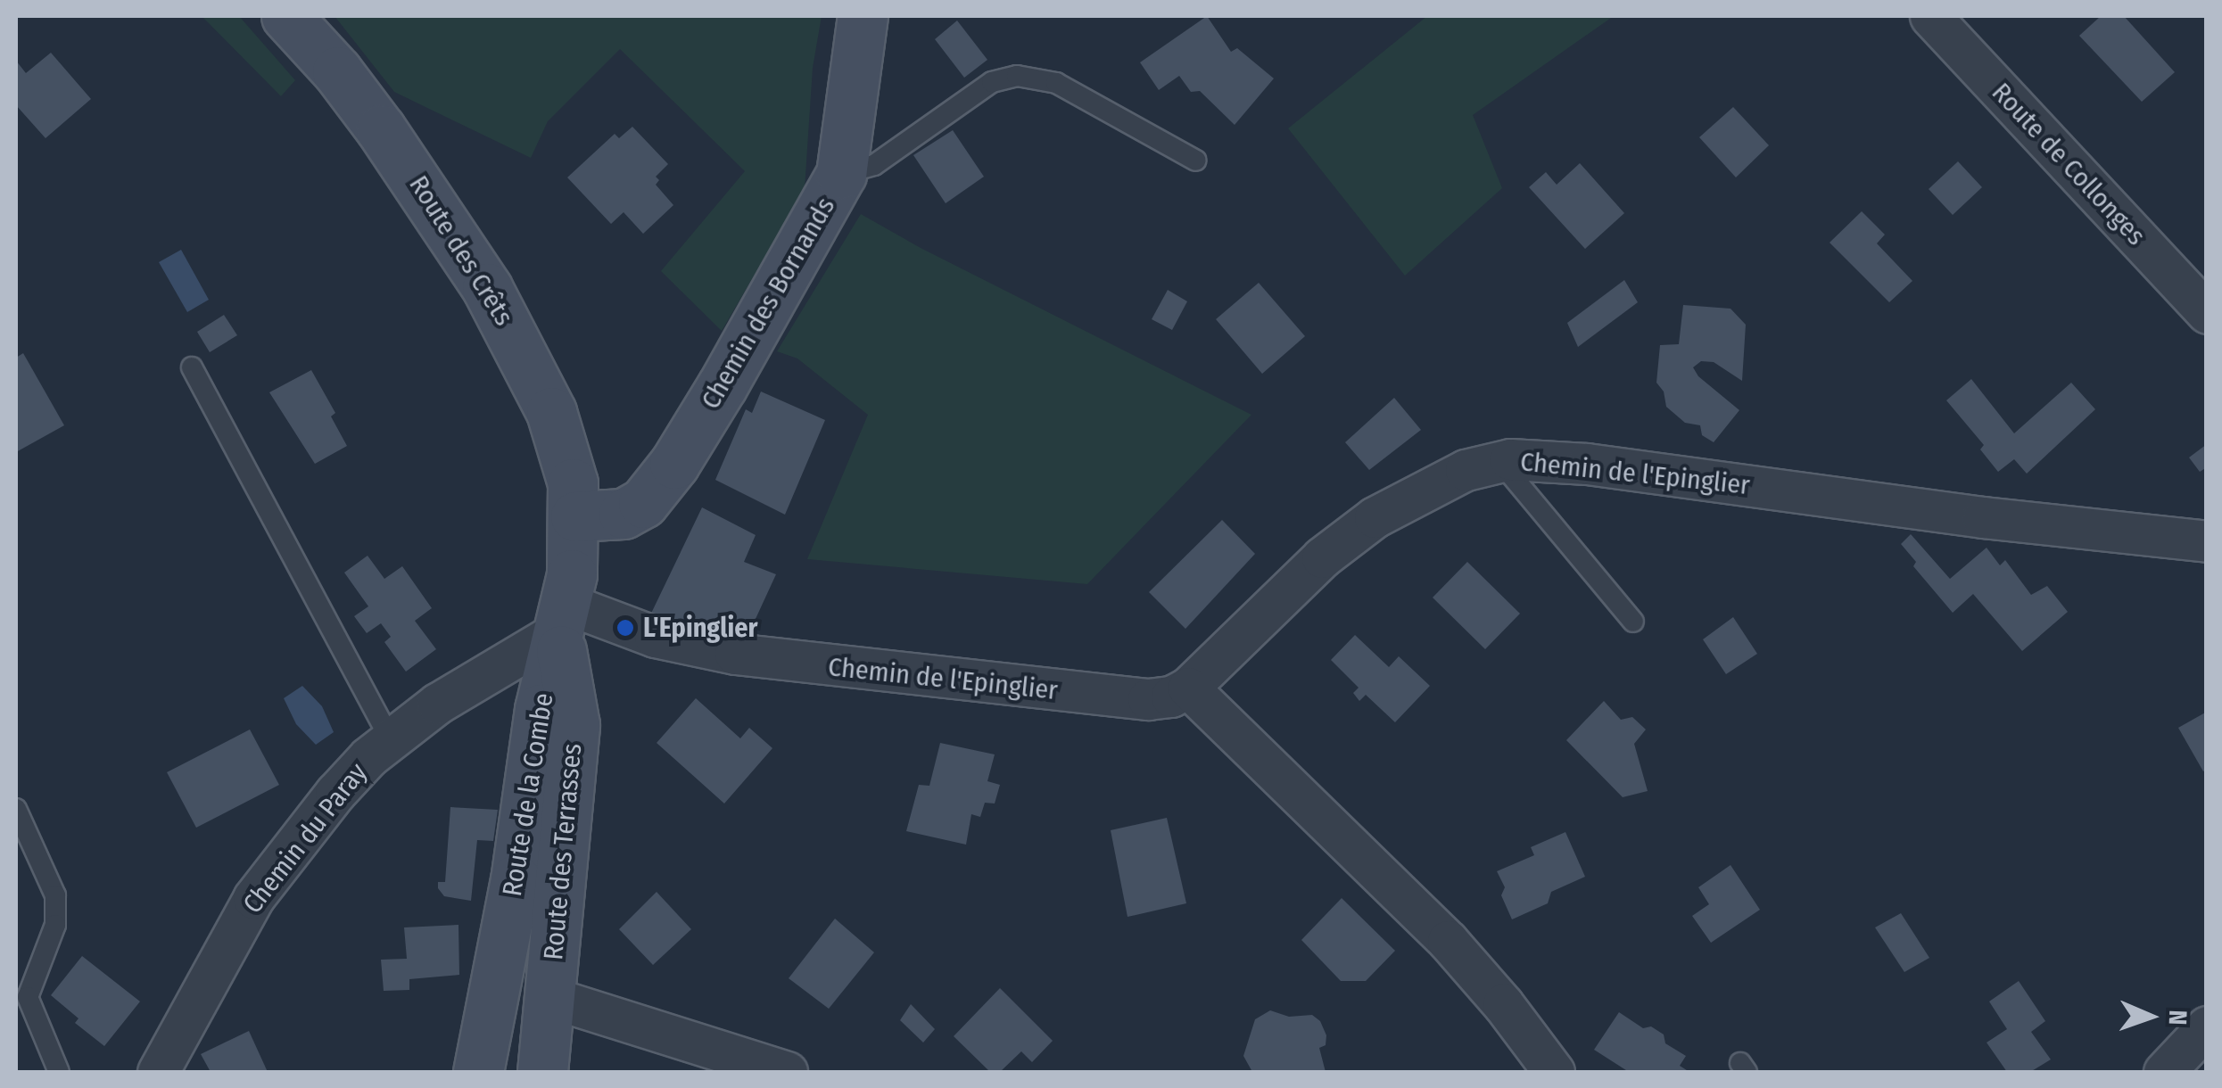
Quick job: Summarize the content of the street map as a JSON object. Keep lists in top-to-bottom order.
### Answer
{
  "streets": {
    "street": [
      "Route de Collonges",
      "Route des Crêts",
      "Chemin des Bornands",
      "Chemin de l'Epinglier",
      "Route de la Combe",
      "Chemin du Paray",
      "Route des Terrasses"
    ]
  },
  "crossings": [
    ["Route des Crêts", "Chemin des Bornands"],
    ["Route des Crêts", "Route de la Combe"],
    ["Chemin des Bornands", "Route de la Combe"],
    ["Chemin de l'Epinglier", "Route de la Combe"],
    ["Chemin de l'Epinglier", "Chemin du Paray"],
    ["Chemin de l'Epinglier", "Route des Terrasses"],
    ["Route de la Combe", "Chemin du Paray"],
    ["Route de la Combe", "Route des Terrasses"],
    ["Chemin du Paray", "Route des Terrasses"]
  ],
  "places": ["L'Epinglier"],
  "north": "right"
}
